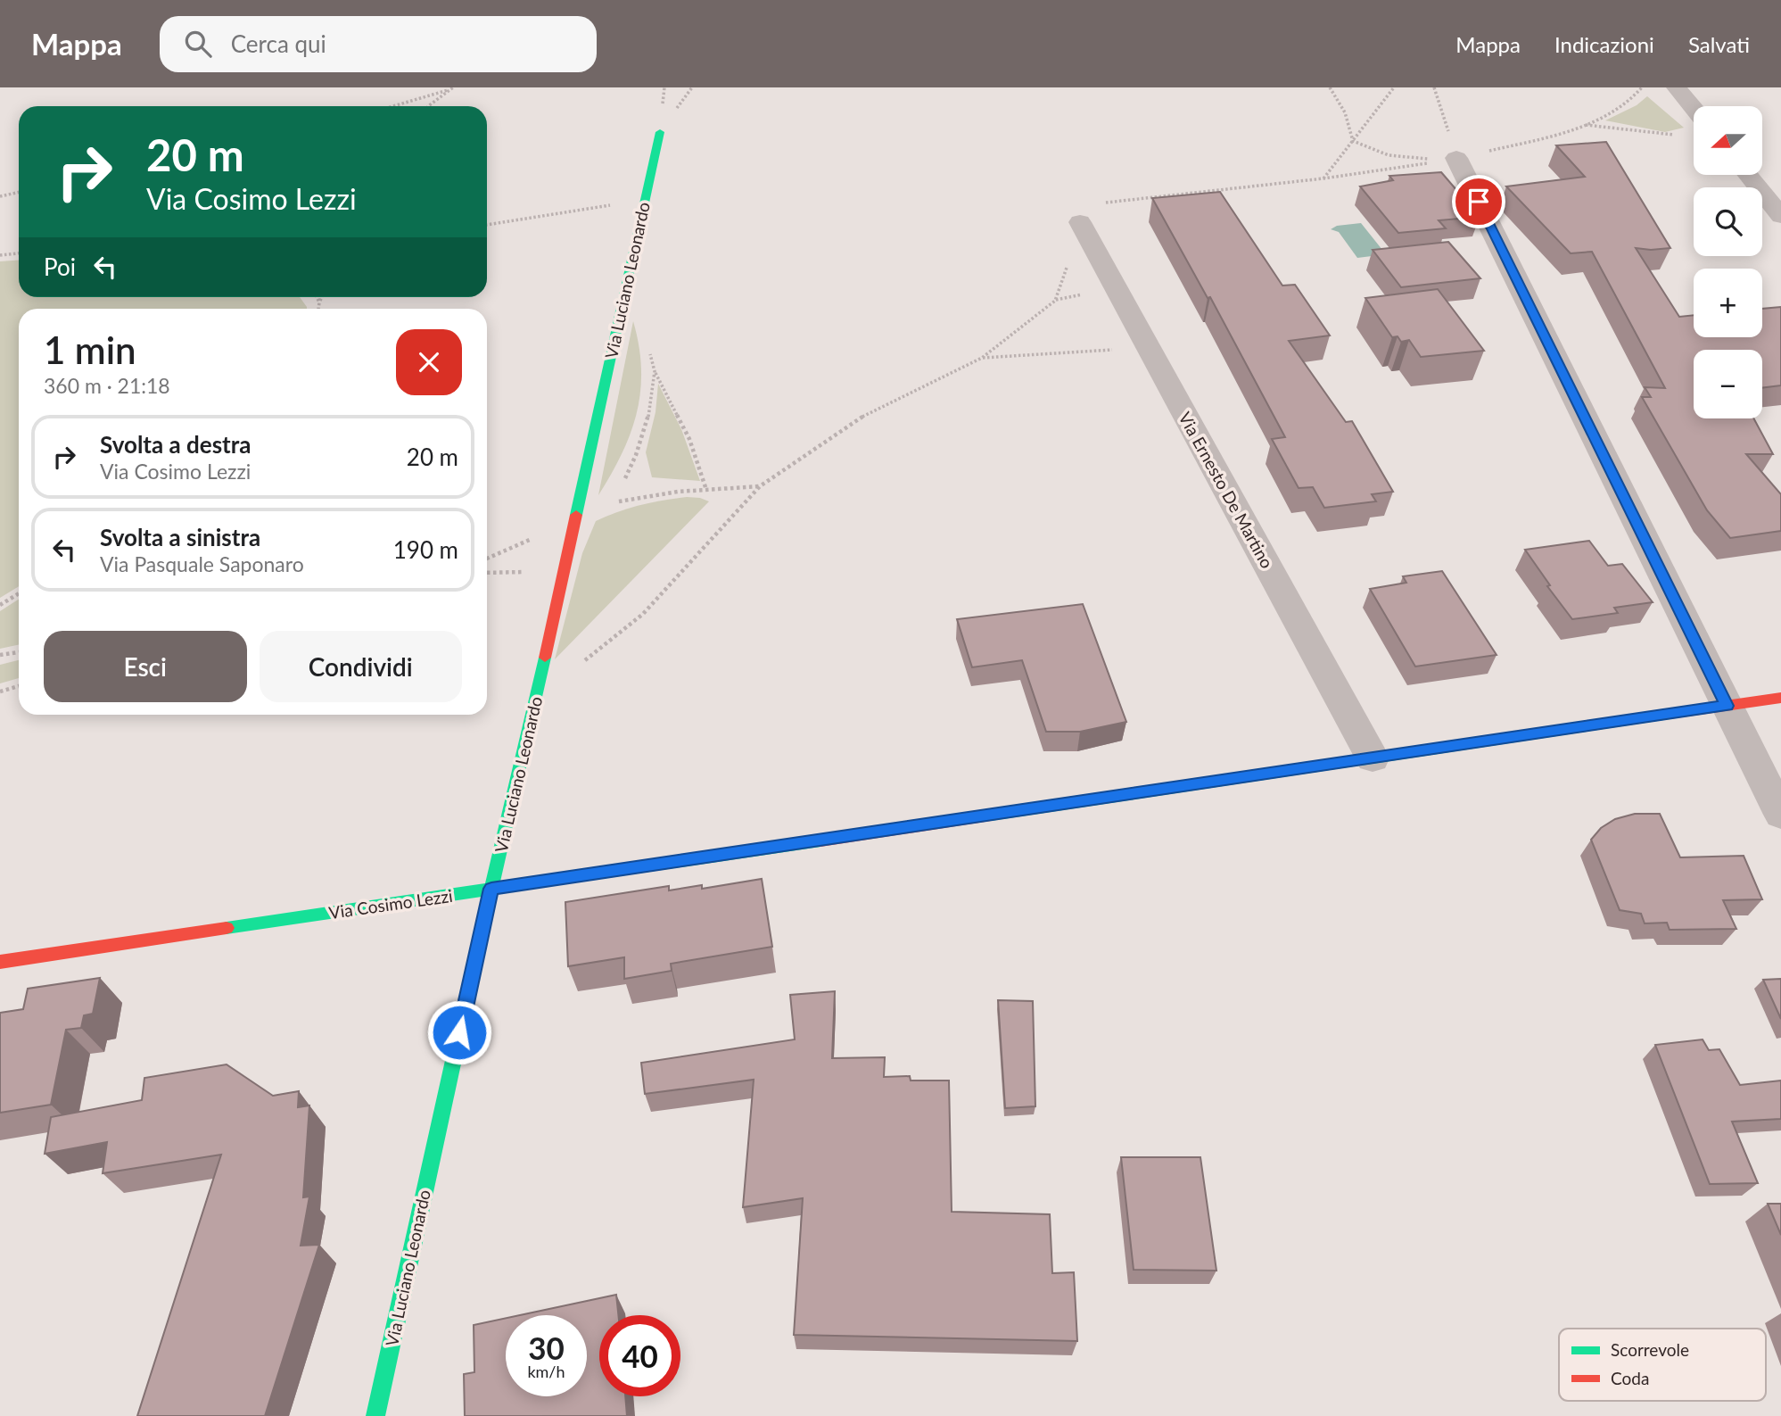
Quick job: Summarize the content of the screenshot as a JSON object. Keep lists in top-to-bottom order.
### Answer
{
  "streets": {
    "street": ["Via Luciano Leonardo", "Via Ernesto De Martino", "Via Cosimo Lezzi"]
  },
  "crossings": [
    ["Via Luciano Leonardo", "Via Cosimo Lezzi"],
    ["Via Ernesto De Martino", "Via Cosimo Lezzi"]
  ],
  "legend": ["Scorrevole", "Coda"],
  "north": "left",
  "page": {
    "header": "Mappa",
    "search": "Cerca qui",
    "nav": ["Mappa", "Indicazioni", "Salvati"],
    "map_buttons": ["+", "−"],
    "turn": ["20 m", "Via Cosimo Lezzi"],
    "then": "Poi",
    "heading": ["1 min", "360 m · 21:18"],
    "list": [
      {
        "name": "Svolta a destra",
        "note": "Via Cosimo Lezzi",
        "value": "20 m"
      },
      {
        "name": "Svolta a sinistra",
        "note": "Via Pasquale Saponaro",
        "value": "190 m"
      }
    ],
    "buttons": ["Esci", "Condividi"],
    "speed": "30 km/h",
    "limit": "40"
  }
}
